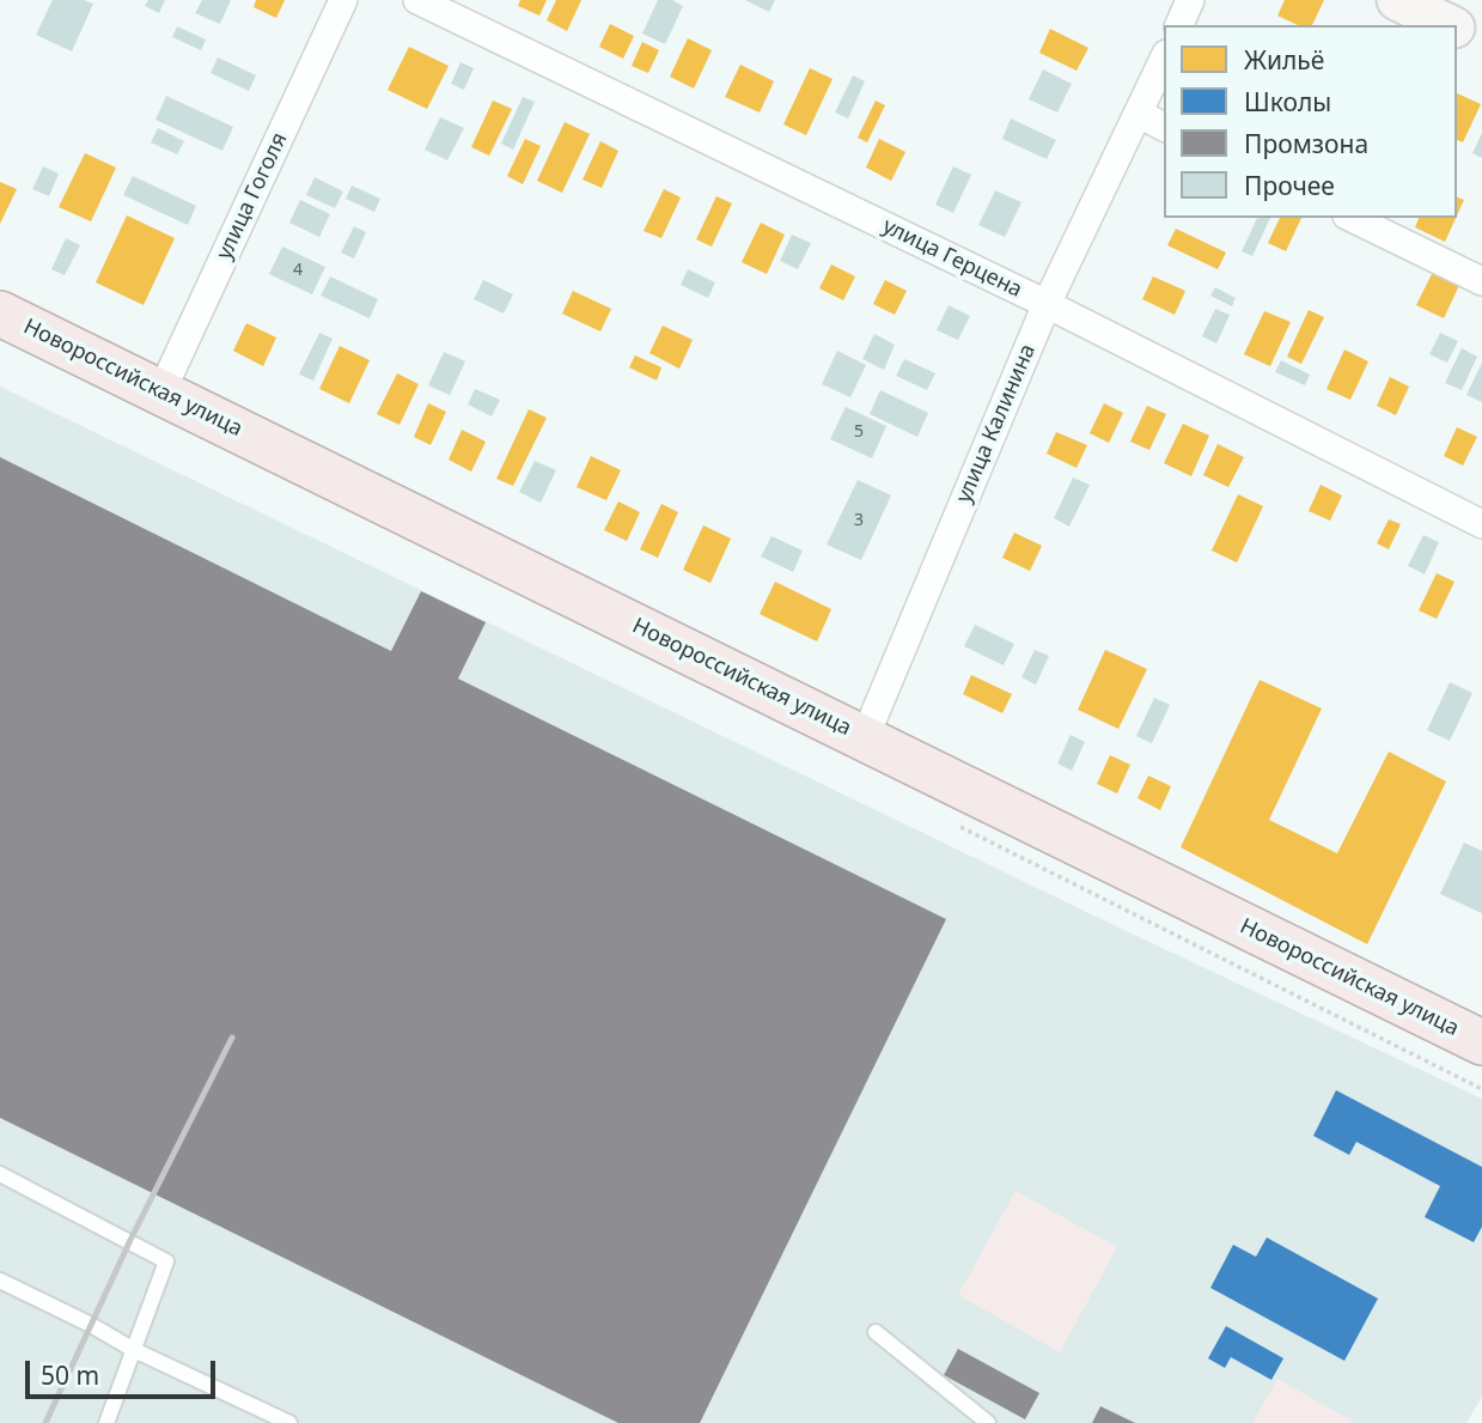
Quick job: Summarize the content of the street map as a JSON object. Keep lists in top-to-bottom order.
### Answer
{
  "streets": {
    "main road": ["Новороссийская улица"],
    "street": ["улица Гоголя", "улица Герцена", "улица Калинина"]
  },
  "crossings": [
    ["улица Гоголя", "Новороссийская улица"],
    ["улица Герцена", "улица Калинина"],
    ["Новороссийская улица", "улица Калинина"]
  ],
  "house_numbers": ["4", "5", "3"],
  "legend": [
    "Жильё",
    "Школы",
    "Промзона",
    "Прочее"
  ],
  "scale_bar": "50 m"
}
